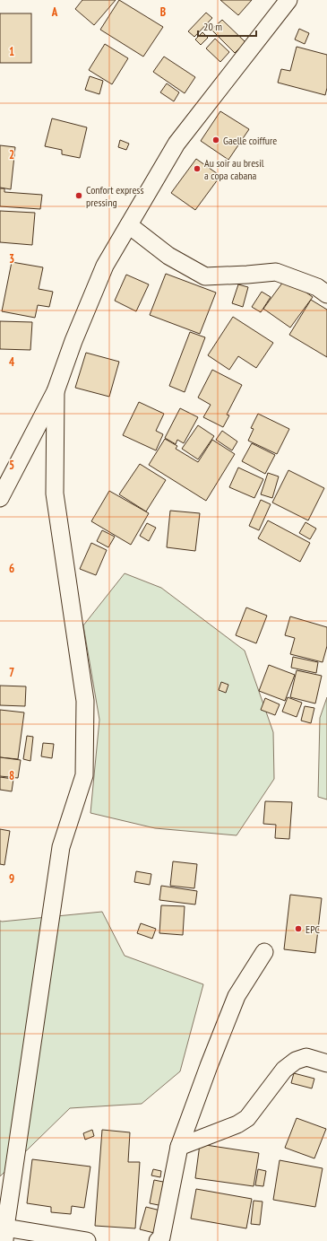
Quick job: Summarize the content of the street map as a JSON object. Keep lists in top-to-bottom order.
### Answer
{
  "places": [
    "Gaelle coiffure",
    "Au soir au bresil a copa cabana",
    "Confort express pressing",
    "EPC"
  ],
  "scale_bar": "20 m",
  "grid": {
    "columns": ["A", "B"],
    "rows": [
      "1",
      "2",
      "3",
      "4",
      "5",
      "6",
      "7",
      "8",
      "9"
    ]
  }
}
